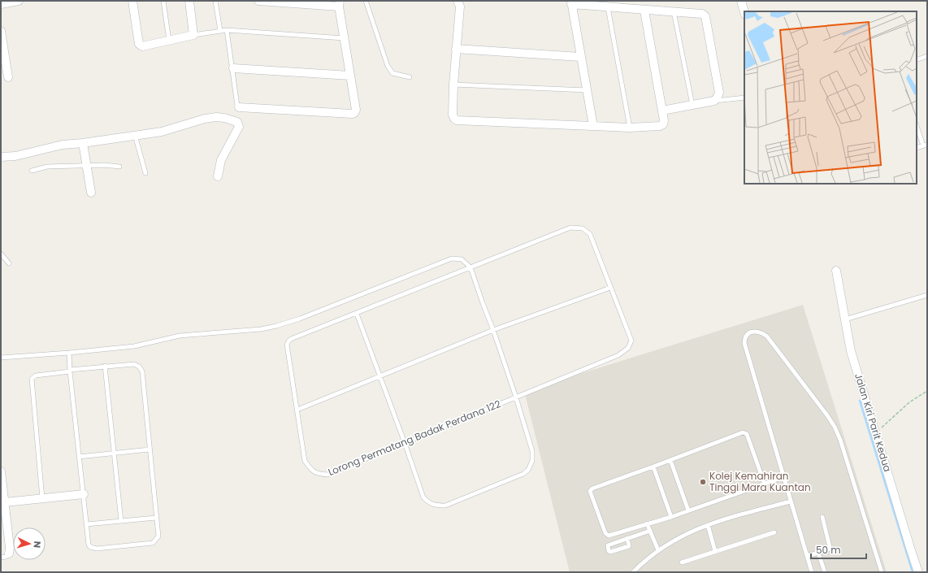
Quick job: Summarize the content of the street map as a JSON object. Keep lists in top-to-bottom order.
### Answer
{
  "streets": {
    "street": ["Jalan Kiri Parit Kedua"],
    "lane": ["Lorong Permatang Badak Perdana 122"]
  },
  "places": ["Kolej Kemahiran Tinggi Mara Kuantan"],
  "scale_bar": "50 m",
  "north": "right"
}
